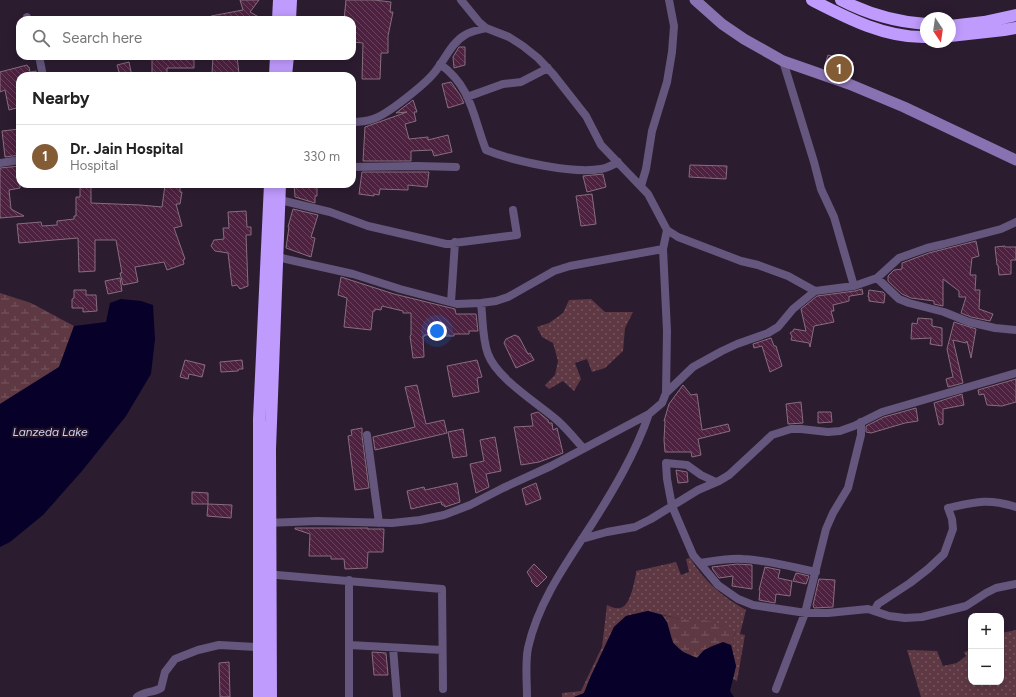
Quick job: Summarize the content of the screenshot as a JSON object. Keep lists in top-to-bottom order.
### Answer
{
  "water": ["Lanzeda Lake"],
  "north": "bottom",
  "page": {
    "search": "Search here",
    "pins": "1",
    "heading": "Nearby",
    "list": [
      {
        "mark": "1",
        "name": "Dr. Jain Hospital",
        "note": "Hospital",
        "value": "330 m"
      }
    ],
    "map_buttons": ["+", "−"]
  }
}
